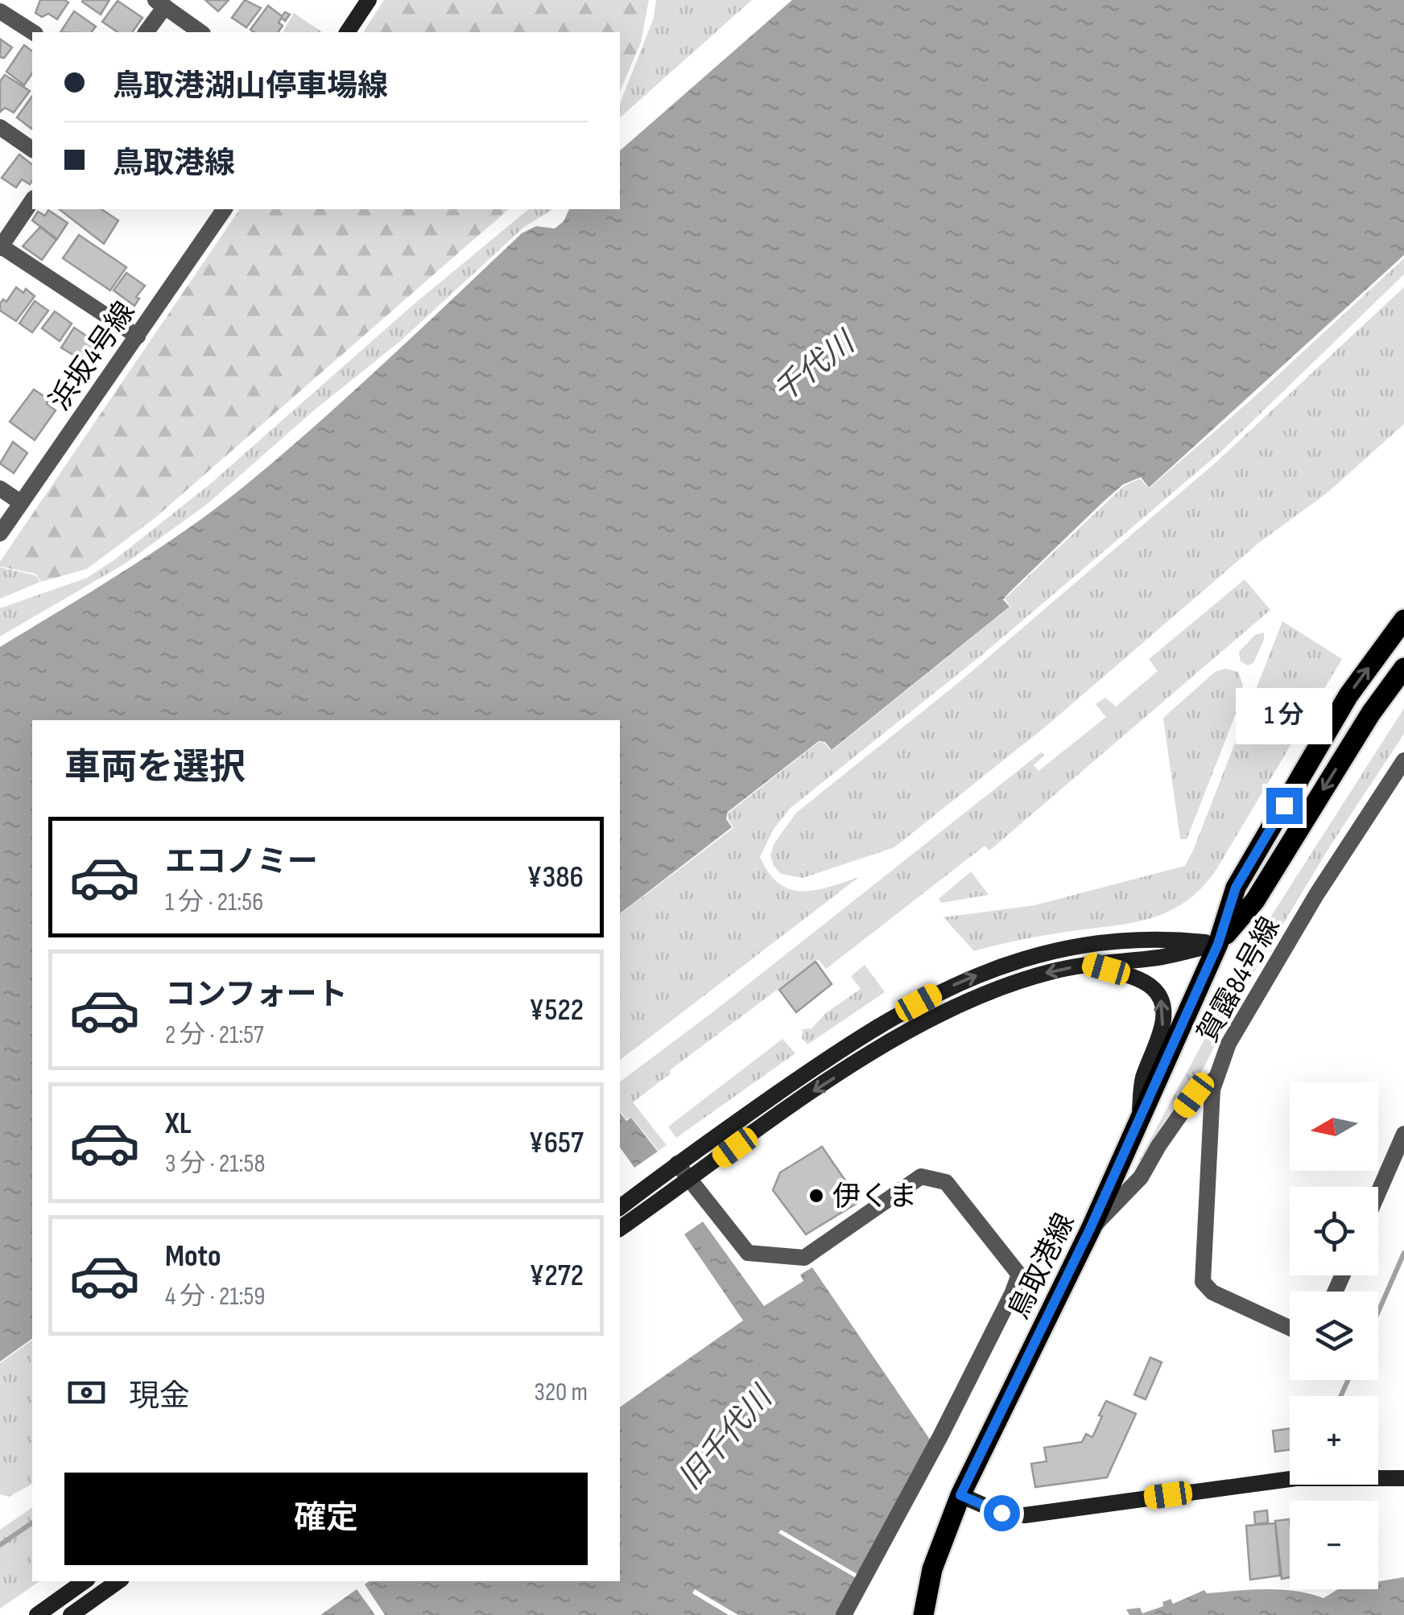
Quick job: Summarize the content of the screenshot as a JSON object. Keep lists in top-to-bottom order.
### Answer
{
  "streets": {
    "main road": ["鳥取港線"],
    "street": ["浜坂4号線", "賀露84号線"]
  },
  "water": ["千代川", "旧千代川"],
  "places": ["伊くま"],
  "north": "left",
  "page": {
    "banner": ["鳥取港湖山停車場線", "鳥取港線"],
    "bubble": "1 分",
    "heading": "車両を選択",
    "list": [
      {
        "name": "エコノミー",
        "note": "1 分 · 21:56",
        "value": "¥386"
      },
      {
        "name": "コンフォート",
        "note": "2 分 · 21:57",
        "value": "¥522"
      },
      {
        "name": "XL",
        "note": "3 分 · 21:58",
        "value": "¥657"
      },
      {
        "name": "Moto",
        "note": "4 分 · 21:59",
        "value": "¥272"
      }
    ],
    "map_buttons": ["+", "−"],
    "pay": ["現金", "320 m"],
    "buttons": "確定"
  }
}
